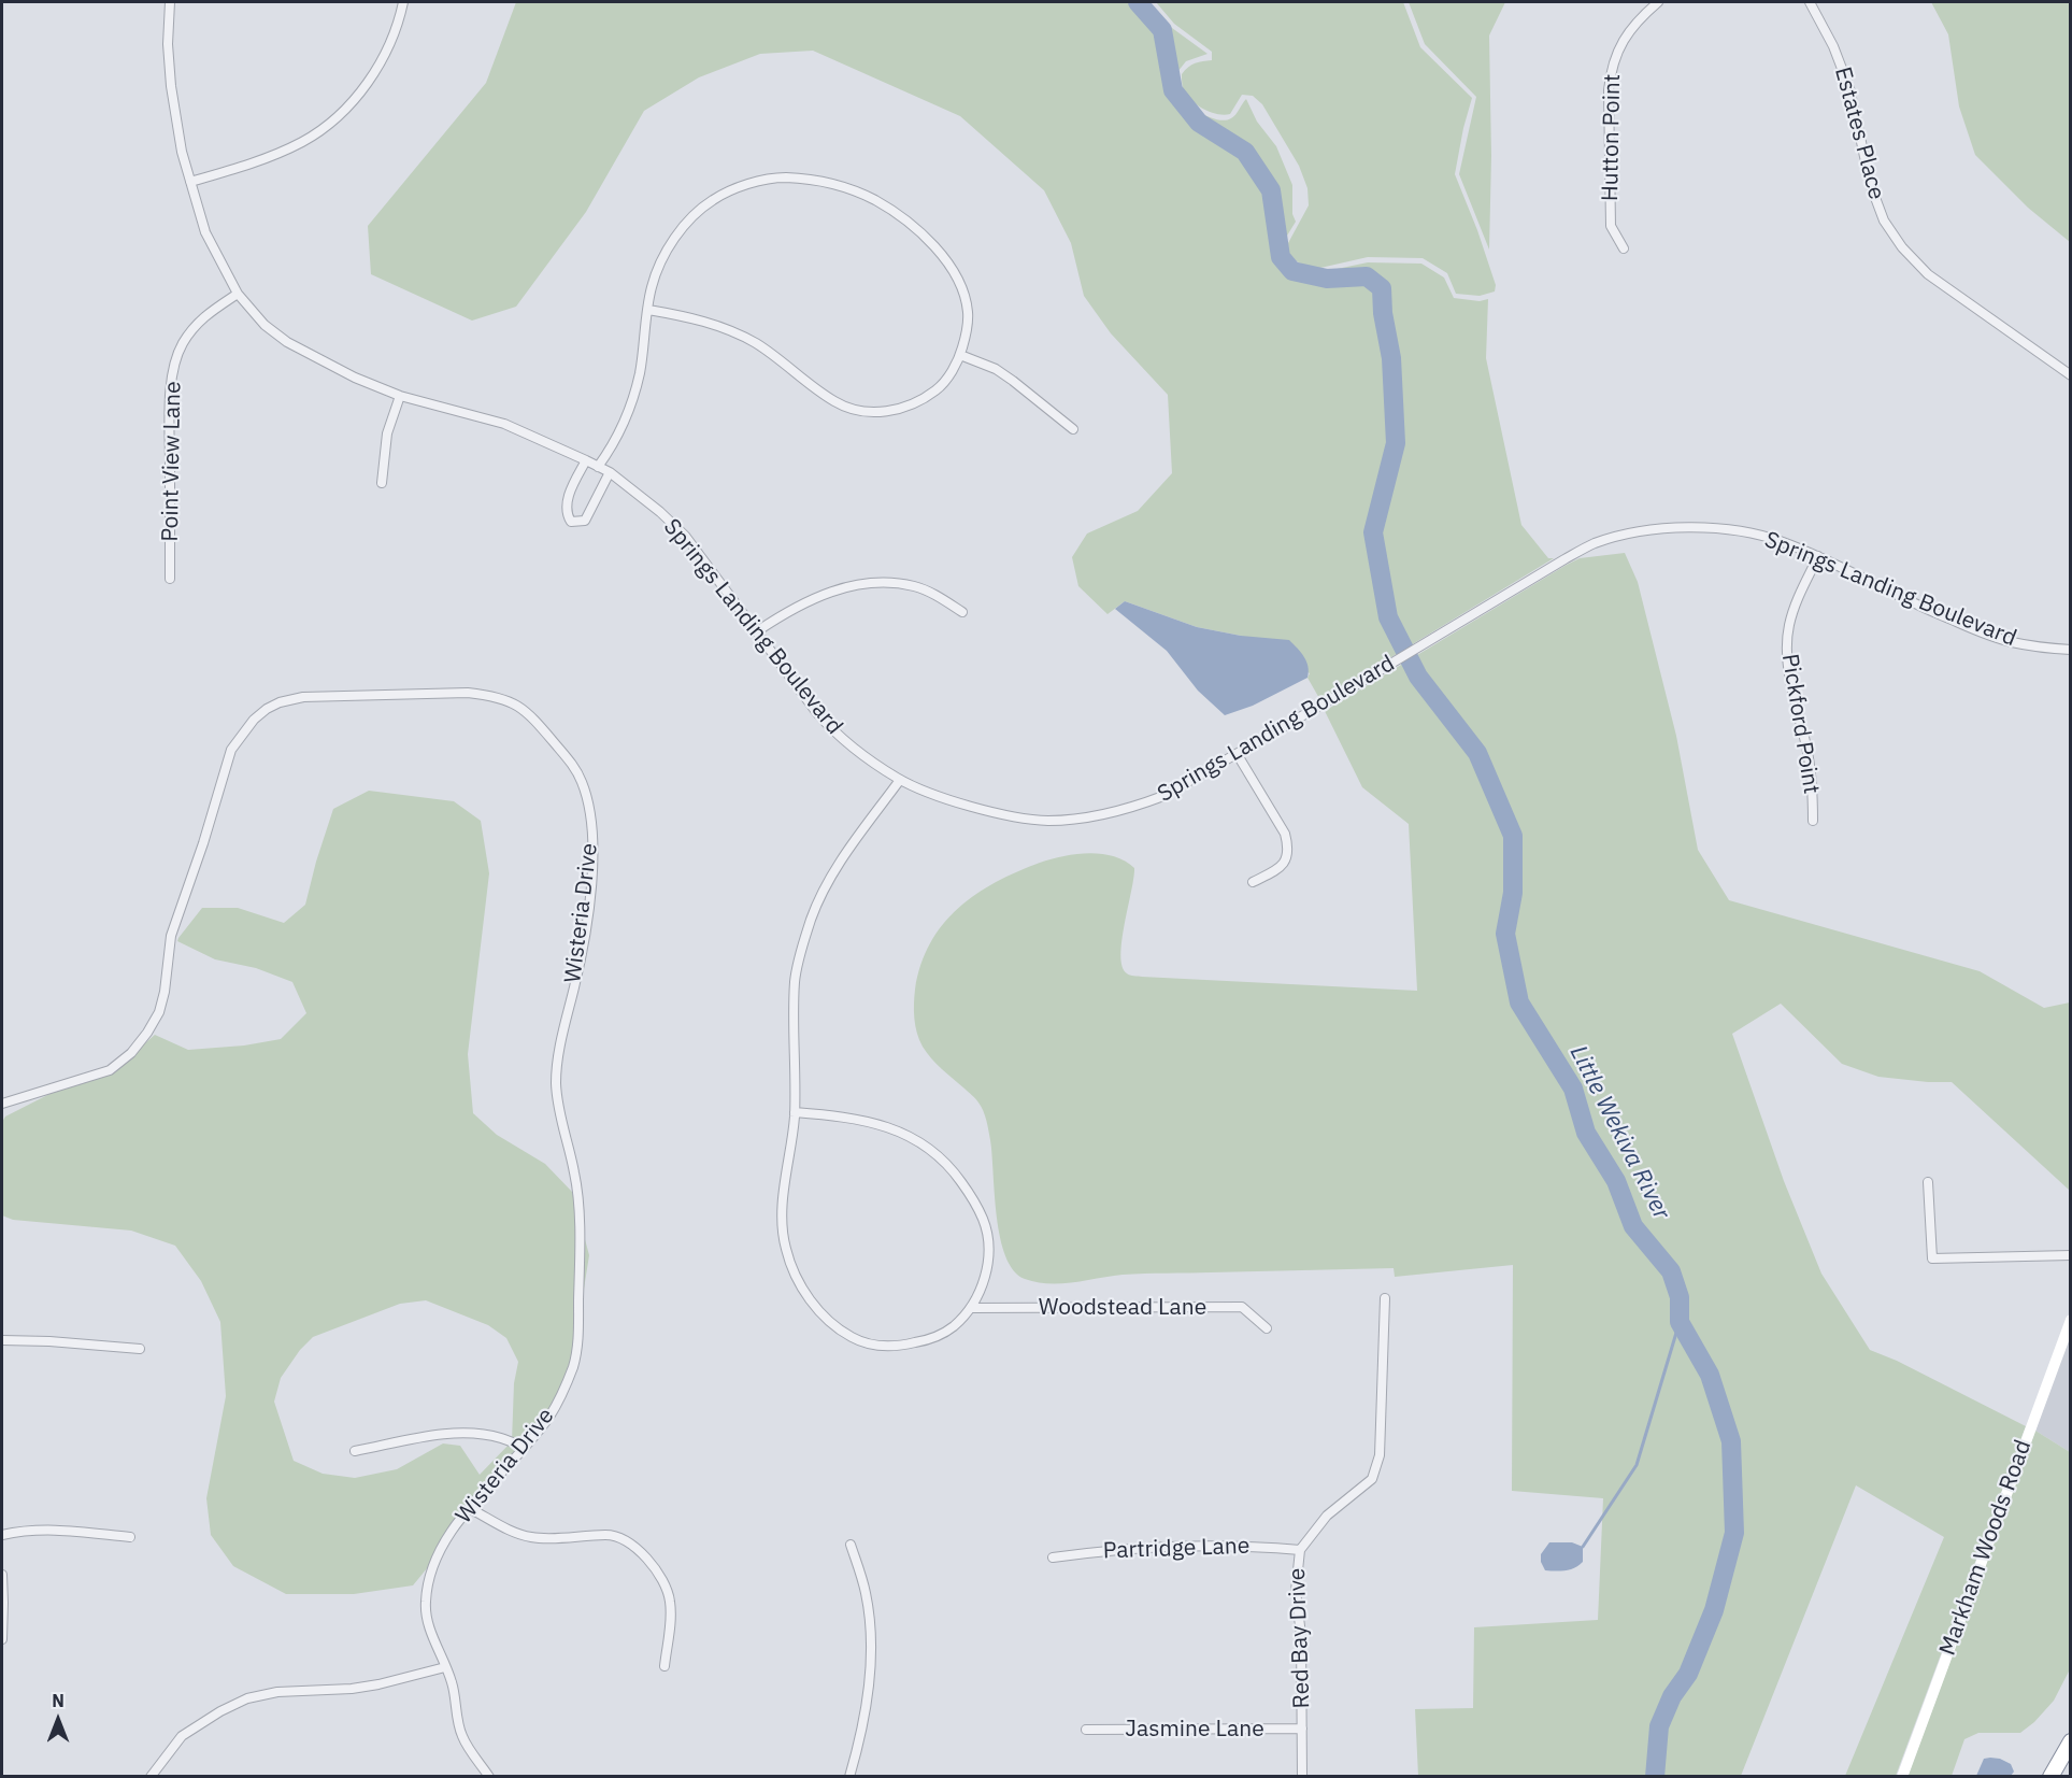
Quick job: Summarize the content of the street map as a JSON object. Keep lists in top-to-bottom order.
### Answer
{
  "streets": {
    "main road": ["Markham Woods Road"],
    "street": [
      "Estates Place",
      "Hutton Point",
      "Point View Lane",
      "Springs Landing Boulevard",
      "Pickford Point",
      "Wisteria Drive",
      "Woodstead Lane",
      "Partridge Lane",
      "Red Bay Drive",
      "Jasmine Lane"
    ]
  },
  "crossings": [
    ["Point View Lane", "Springs Landing Boulevard"],
    ["Springs Landing Boulevard", "Pickford Point"],
    ["Partridge Lane", "Red Bay Drive"],
    ["Red Bay Drive", "Jasmine Lane"]
  ],
  "water": ["Little Wekiva River"],
  "north": "top"
}
